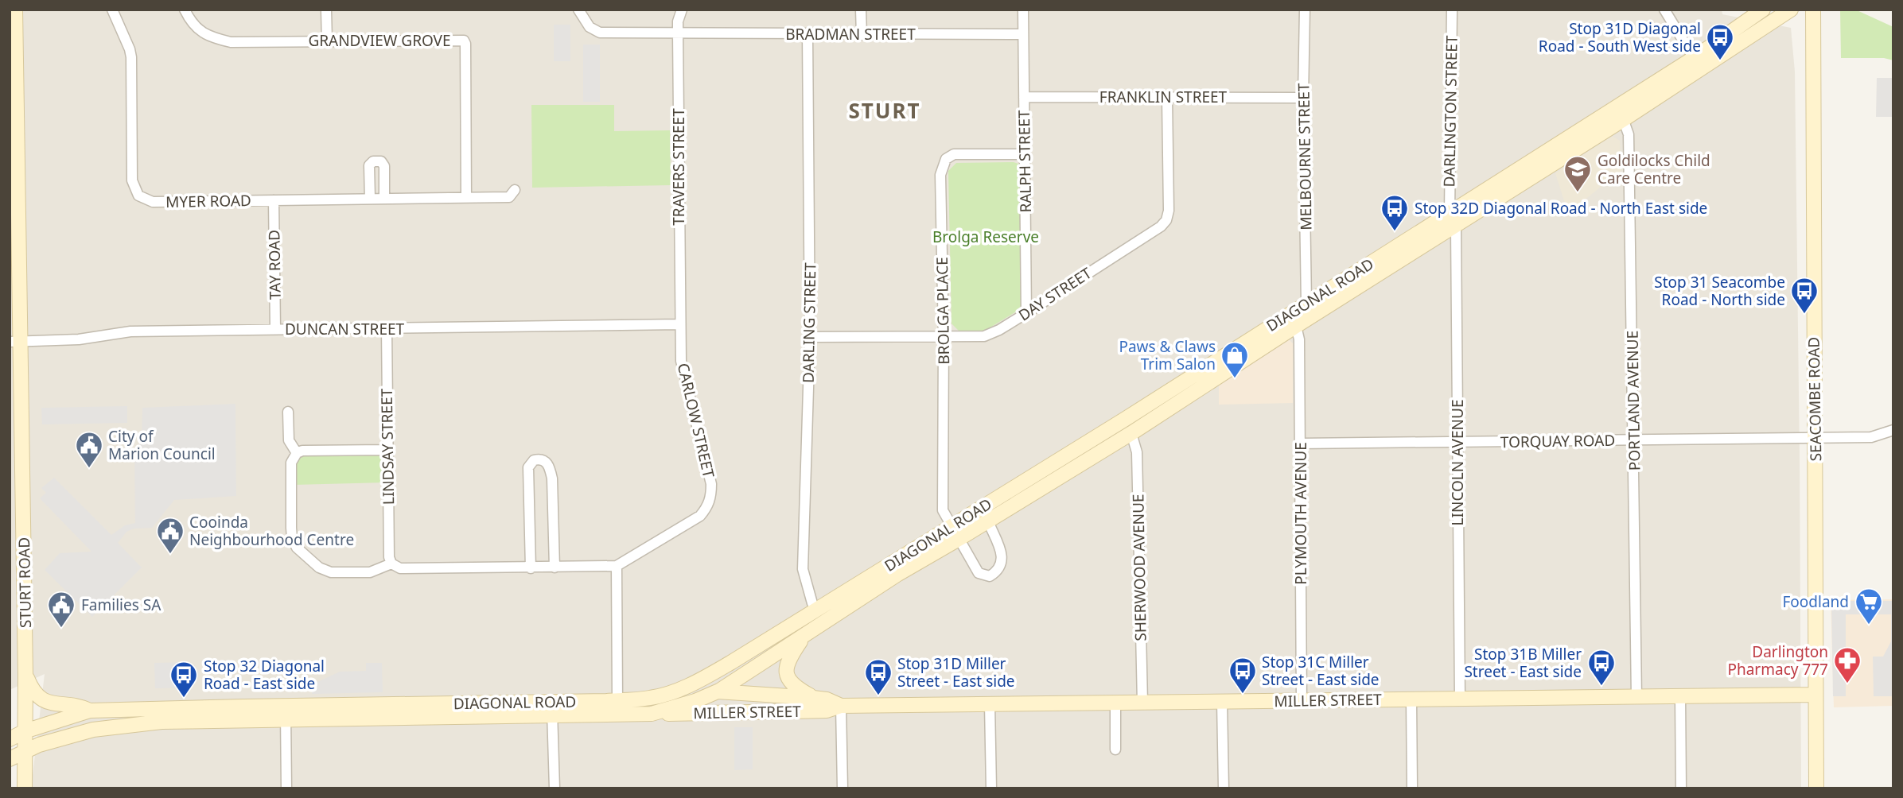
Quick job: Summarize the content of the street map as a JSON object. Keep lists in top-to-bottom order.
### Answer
{
  "streets": {
    "main road": [
      "DIAGONAL ROAD",
      "SEACOMBE ROAD",
      "STURT ROAD",
      "MILLER STREET"
    ],
    "street": [
      "BRADMAN STREET",
      "GRANDVIEW GROVE",
      "FRANKLIN STREET",
      "DARLINGTON STREET",
      "MELBOURNE STREET",
      "RALPH STREET",
      "TRAVERS STREET",
      "MYER ROAD",
      "TAY ROAD",
      "DAY STREET",
      "BROLGA PLACE",
      "DARLING STREET",
      "DUNCAN STREET",
      "PORTLAND AVENUE",
      "CARLOW STREET",
      "TORQUAY ROAD",
      "LINDSAY STREET",
      "LINCOLN AVENUE",
      "PLYMOUTH AVENUE",
      "SHERWOOD AVENUE"
    ]
  },
  "crossings": [
    ["BRADMAN STREET", "RALPH STREET"],
    ["BRADMAN STREET", "TRAVERS STREET"],
    ["BRADMAN STREET", "DARLING STREET"],
    ["GRANDVIEW GROVE", "MYER ROAD"],
    ["FRANKLIN STREET", "MELBOURNE STREET"],
    ["FRANKLIN STREET", "RALPH STREET"],
    ["FRANKLIN STREET", "DAY STREET"],
    ["DARLINGTON STREET", "DIAGONAL ROAD"],
    ["MELBOURNE STREET", "DIAGONAL ROAD"],
    ["RALPH STREET", "DAY STREET"],
    ["RALPH STREET", "BROLGA PLACE"],
    ["TRAVERS STREET", "DUNCAN STREET"],
    ["TRAVERS STREET", "CARLOW STREET"],
    ["MYER ROAD", "TAY ROAD"],
    ["TAY ROAD", "DUNCAN STREET"],
    ["DAY STREET", "BROLGA PLACE"],
    ["DAY STREET", "DARLING STREET"],
    ["DIAGONAL ROAD", "BROLGA PLACE"],
    ["DIAGONAL ROAD", "DARLING STREET"],
    ["DIAGONAL ROAD", "PORTLAND AVENUE"],
    ["DIAGONAL ROAD", "LINCOLN AVENUE"],
    ["DIAGONAL ROAD", "PLYMOUTH AVENUE"],
    ["DIAGONAL ROAD", "SHERWOOD AVENUE"],
    ["DIAGONAL ROAD", "STURT ROAD"],
    ["DIAGONAL ROAD", "MILLER STREET"],
    ["DUNCAN STREET", "CARLOW STREET"],
    ["DUNCAN STREET", "LINDSAY STREET"],
    ["DUNCAN STREET", "STURT ROAD"],
    ["SEACOMBE ROAD", "TORQUAY ROAD"],
    ["SEACOMBE ROAD", "MILLER STREET"],
    ["PORTLAND AVENUE", "TORQUAY ROAD"],
    ["PORTLAND AVENUE", "MILLER STREET"],
    ["TORQUAY ROAD", "LINCOLN AVENUE"],
    ["TORQUAY ROAD", "PLYMOUTH AVENUE"],
    ["LINCOLN AVENUE", "MILLER STREET"],
    ["PLYMOUTH AVENUE", "MILLER STREET"],
    ["SHERWOOD AVENUE", "MILLER STREET"]
  ],
  "districts": ["STURT"],
  "parks": ["Brolga Reserve"],
  "places": {
    "bus stop": [
      "Stop 31D Diagonal Road - South West side",
      "Stop 32D Diagonal Road - North East side",
      "Stop 31 Seacombe Road - North side",
      "Stop 31B Miller Street - East side",
      "Stop 31C Miller Street - East side",
      "Stop 31D Miller Street - East side",
      "Stop 32 Diagonal Road - East side"
    ],
    "school or university": ["Goldilocks Child Care Centre"],
    "shop": ["Paws & Claws Trim Salon"],
    "public building": ["City of Marion Council", "Cooinda Neighbourhood Centre", "Families SA"],
    "supermarket": ["Foodland"],
    "pharmacy": ["Darlington Pharmacy 777"]
  }
}
